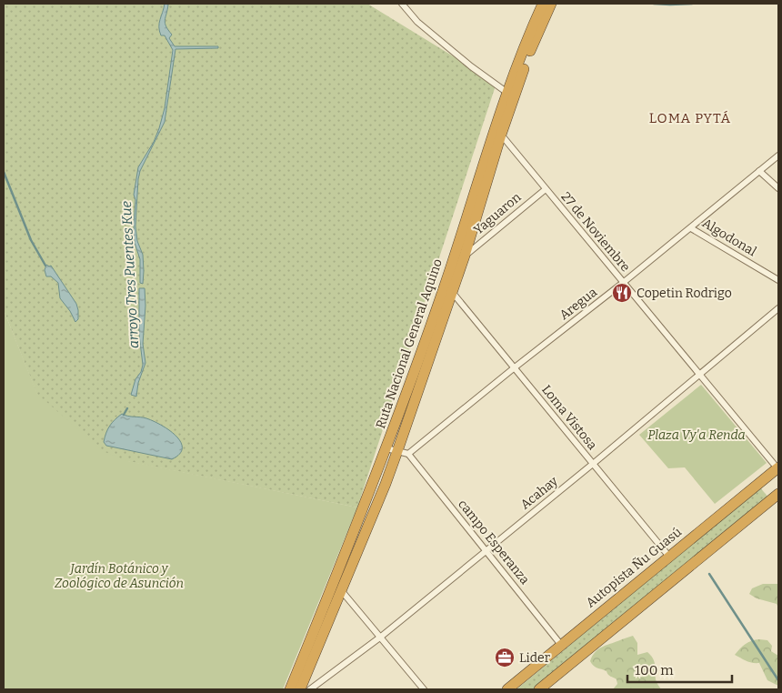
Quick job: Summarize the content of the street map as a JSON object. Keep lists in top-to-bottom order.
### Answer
{
  "streets": {
    "highway": ["Ruta Nacional General Aquino", "Autopista Ñu Guasú"],
    "street": [
      "Yaguaron",
      "27 de Noviembre",
      "Algodonal",
      "Aregua",
      "Loma Vistosa",
      "Acahay",
      "campo Esperanza"
    ]
  },
  "crossings": [
    ["Yaguaron", "27 de Noviembre"],
    ["Yaguaron", "Ruta Nacional General Aquino"],
    ["27 de Noviembre", "Aregua"],
    ["27 de Noviembre", "Ruta Nacional General Aquino"],
    ["27 de Noviembre", "Acahay"],
    ["27 de Noviembre", "Autopista Ñu Guasú"],
    ["Algodonal", "Aregua"],
    ["Aregua", "Loma Vistosa"],
    ["Aregua", "campo Esperanza"],
    ["Ruta Nacional General Aquino", "Loma Vistosa"],
    ["Loma Vistosa", "Acahay"],
    ["Loma Vistosa", "Autopista Ñu Guasú"],
    ["Acahay", "campo Esperanza"],
    ["campo Esperanza", "Autopista Ñu Guasú"]
  ],
  "districts": ["LOMA PYTÁ"],
  "water": ["arroyo Tres Puentes Kue"],
  "parks": ["Plaza Vy'a Renda", "Jardín Botánico y Zoológico de Asunción"],
  "places": {
    "restaurant": ["Copetin Rodrigo"],
    "office": ["Lider"]
  },
  "scale_bar": "100 m"
}
